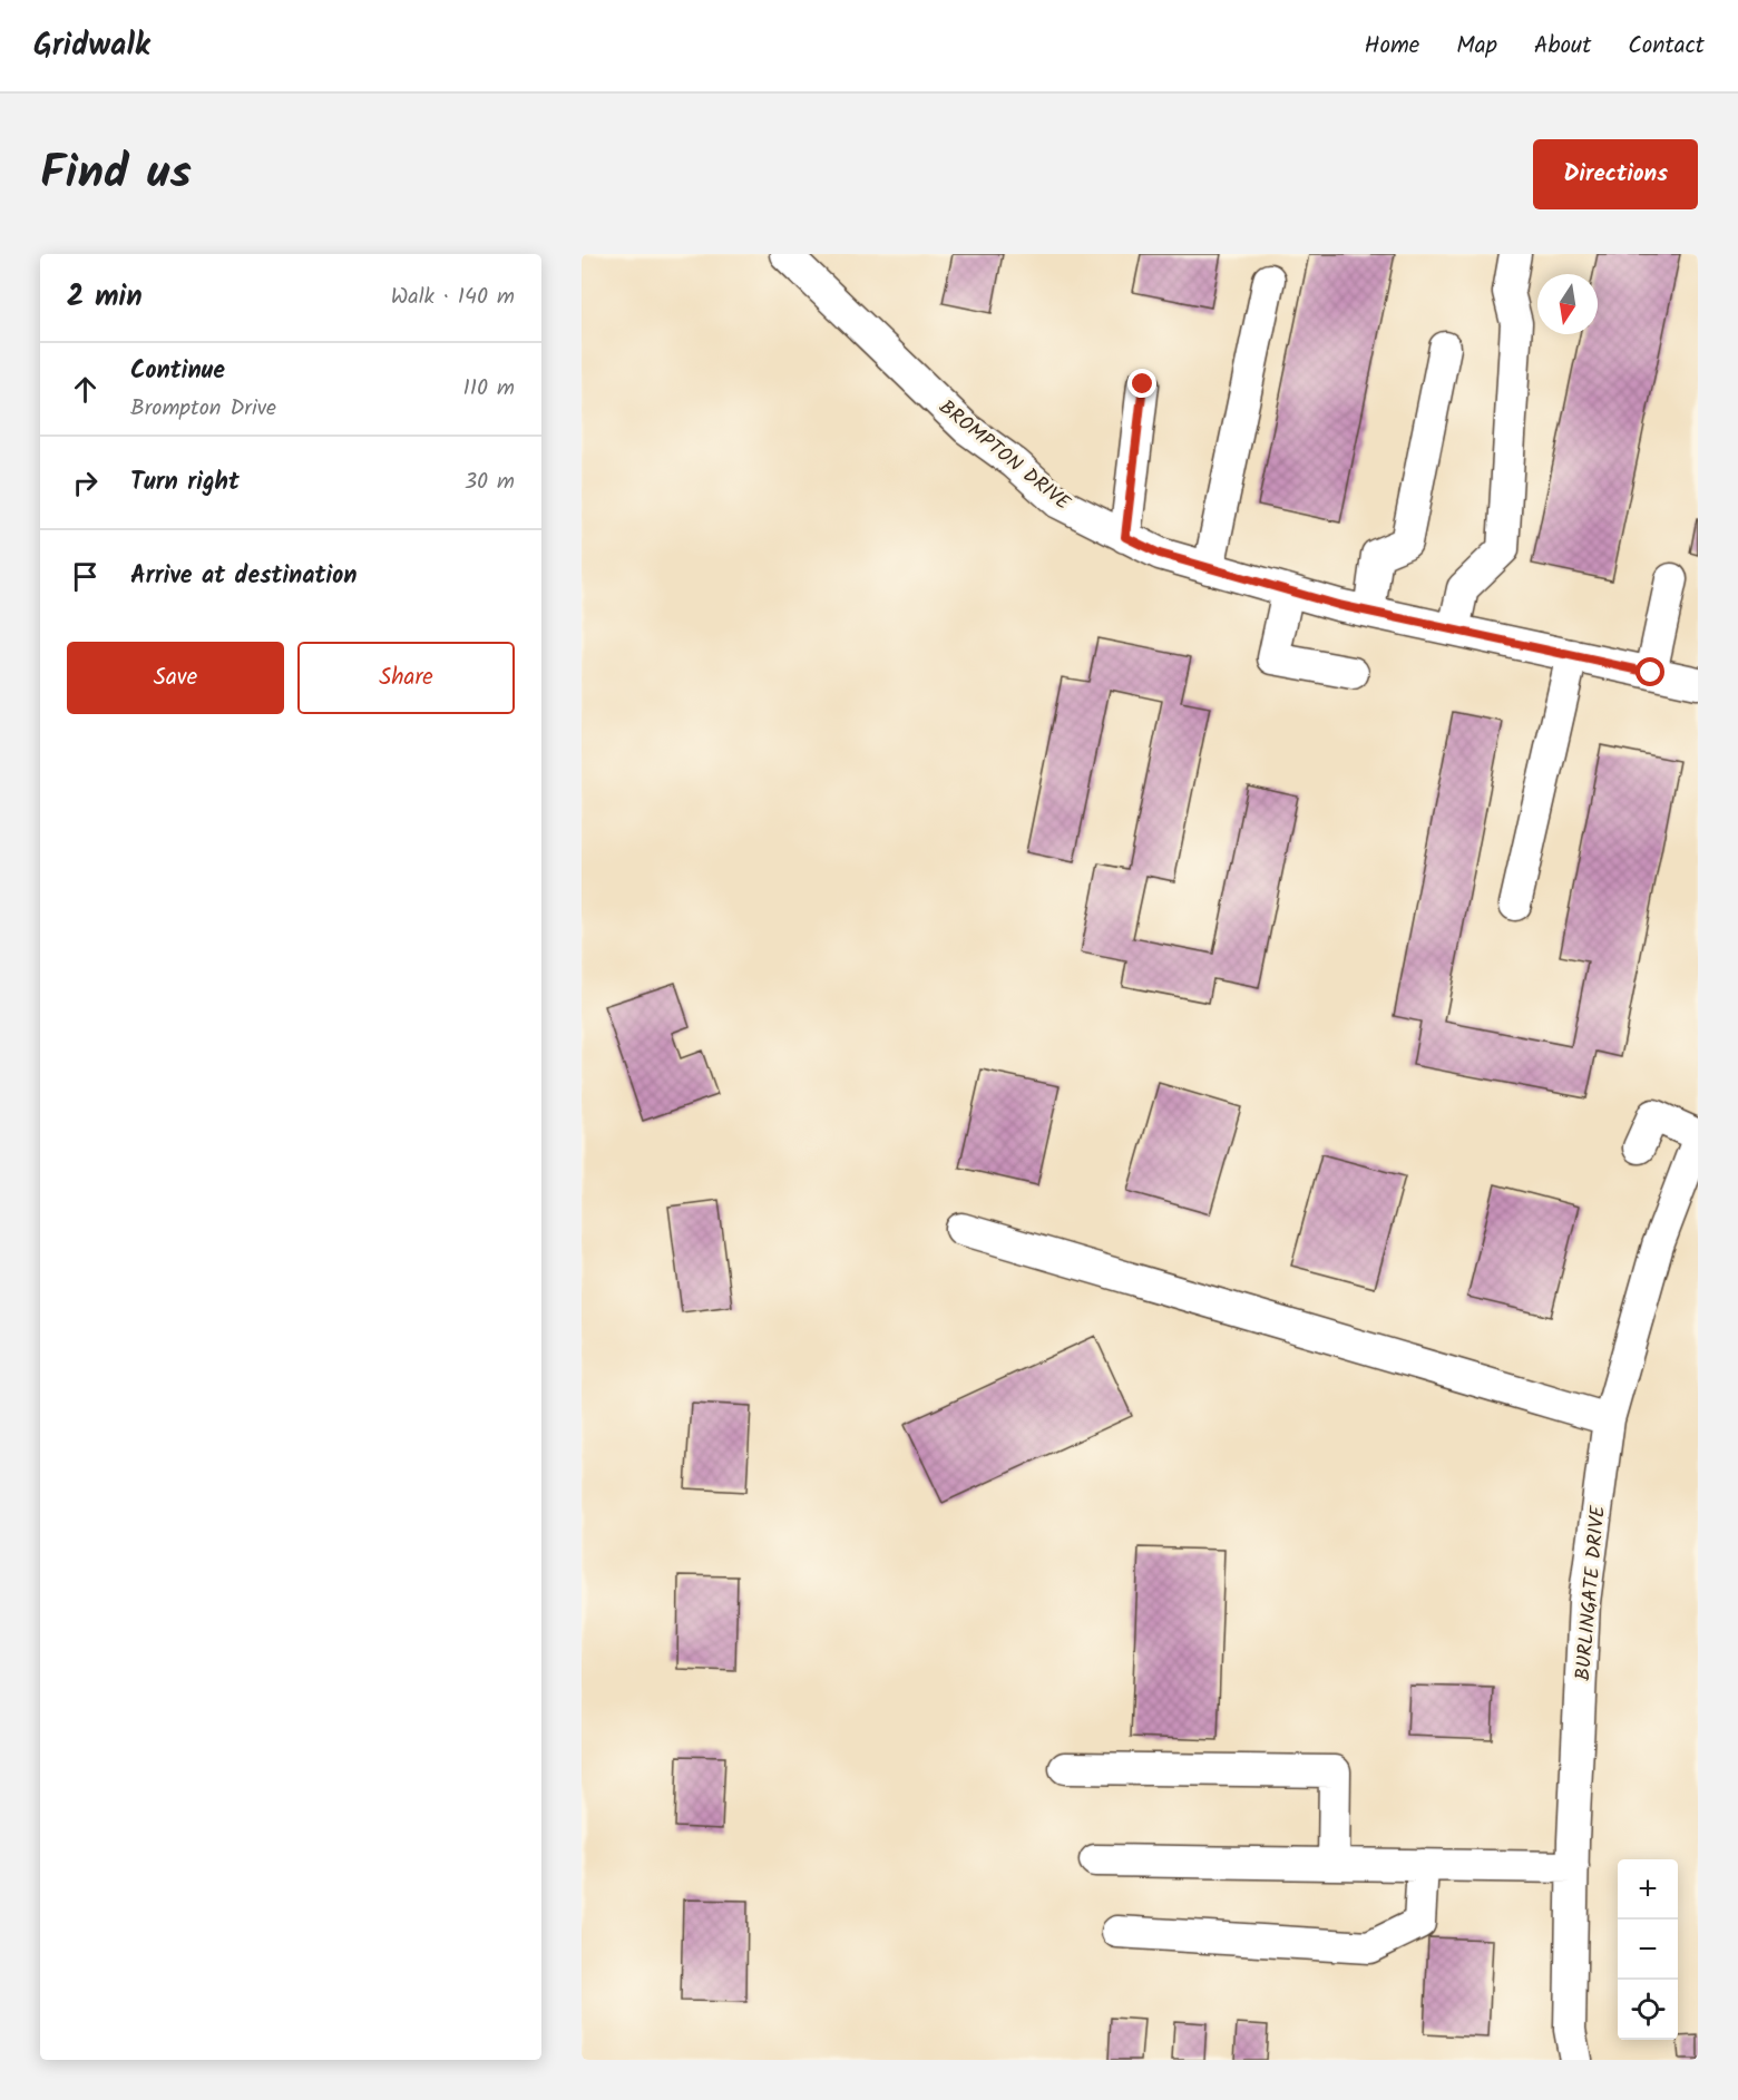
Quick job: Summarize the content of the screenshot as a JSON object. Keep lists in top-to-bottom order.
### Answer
{
  "streets": {
    "street": ["BROMPTON DRIVE", "BURLINGATE DRIVE"]
  },
  "north": "bottom",
  "page": {
    "header": "Gridwalk",
    "nav": [
      "Home",
      "Map",
      "About",
      "Contact"
    ],
    "title": "Find us",
    "buttons": [
      "Directions",
      ["Save", "Share"]
    ],
    "heading": ["2 min", "Walk · 140 m"],
    "list": [
      ["Continue", "Brompton Drive", "110 m"],
      ["Turn right", "30 m"],
      "Arrive at destination"
    ],
    "map_buttons": ["+", "−"]
  }
}
